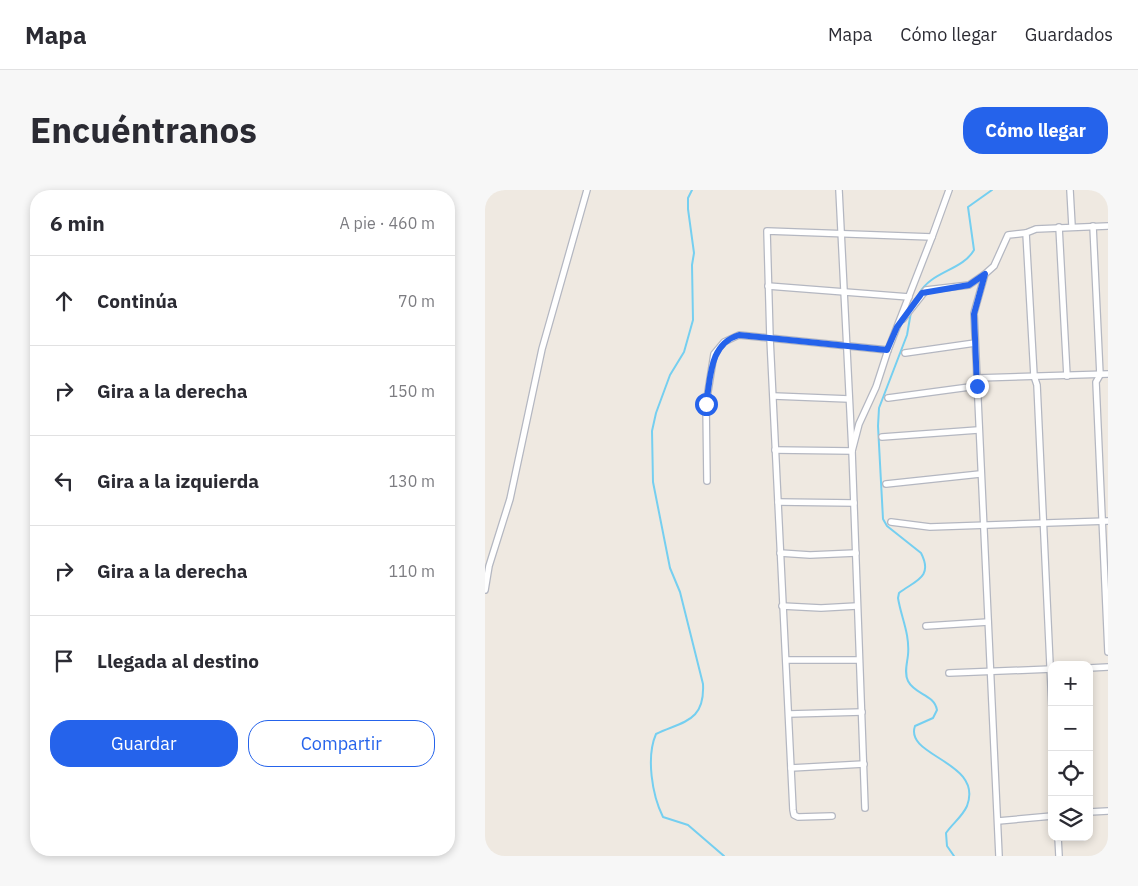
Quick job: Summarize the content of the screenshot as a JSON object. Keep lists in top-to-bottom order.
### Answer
{
  "page": {
    "header": "Mapa",
    "nav": ["Mapa", "Cómo llegar", "Guardados"],
    "title": "Encuéntranos",
    "buttons": [
      "Cómo llegar",
      ["Guardar", "Compartir"]
    ],
    "heading": ["6 min", "A pie · 460 m"],
    "list": [
      ["Continúa", "70 m"],
      ["Gira a la derecha", "150 m"],
      ["Gira a la izquierda", "130 m"],
      ["Gira a la derecha", "110 m"],
      "Llegada al destino"
    ],
    "map_buttons": ["+", "−"]
  }
}
